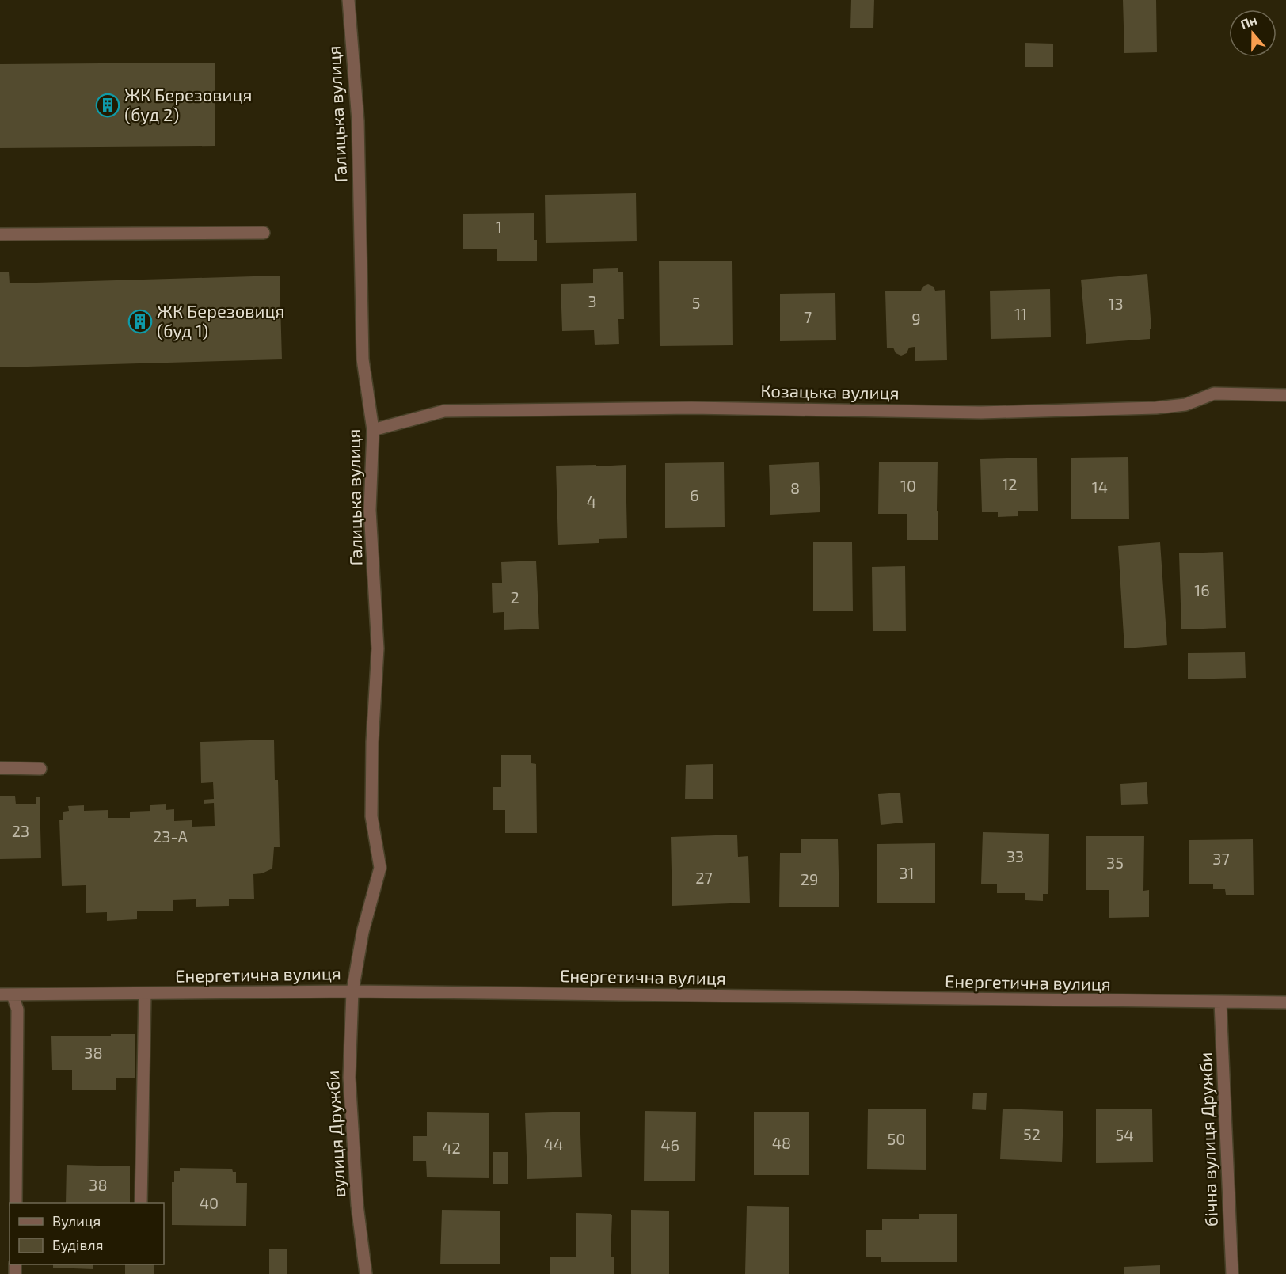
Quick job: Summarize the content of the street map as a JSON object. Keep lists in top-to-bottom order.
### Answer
{
  "streets": {
    "street": [
      "Галицька вулиця",
      "Козацька вулиця",
      "Енергетична вулиця",
      "вулиця Дружби",
      "бічна вулиця Дружби"
    ]
  },
  "crossings": [
    ["Галицька вулиця", "Козацька вулиця"],
    ["Галицька вулиця", "Енергетична вулиця"],
    ["Галицька вулиця", "вулиця Дружби"],
    ["Енергетична вулиця", "вулиця Дружби"],
    ["Енергетична вулиця", "бічна вулиця Дружби"]
  ],
  "places": {
    "building": ["ЖК Березовиця (буд 2)", "ЖК Березовиця (буд 1)"]
  },
  "house_numbers": [
    "1",
    "3",
    "5",
    "13",
    "11",
    "7",
    "9",
    "12",
    "10",
    "14",
    "8",
    "6",
    "4",
    "16",
    "2",
    "23",
    "23-А",
    "33",
    "37",
    "35",
    "31",
    "27",
    "29",
    "38",
    "52",
    "54",
    "50",
    "48",
    "44",
    "46",
    "42",
    "38",
    "40"
  ],
  "legend": ["Вулиця", "Будівля"],
  "north": "top"
}
